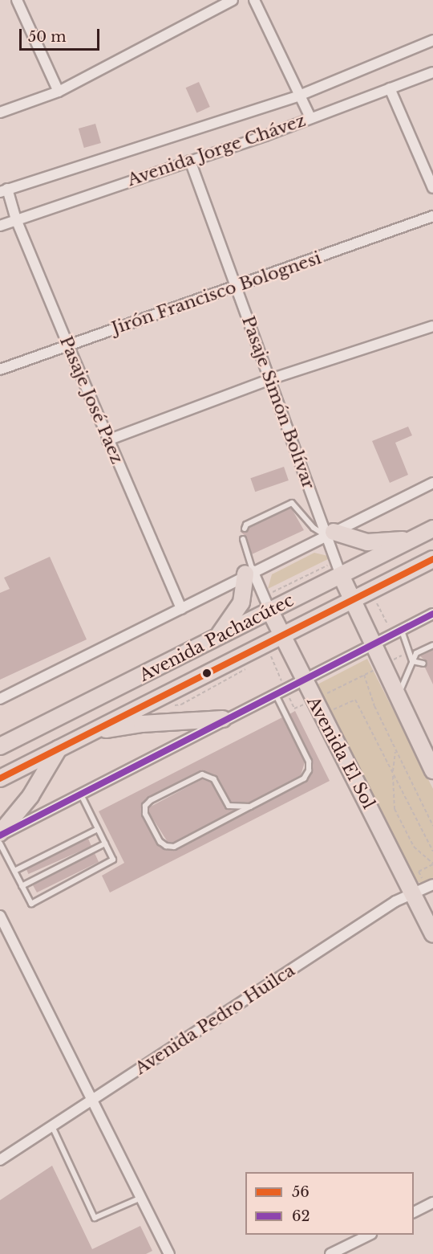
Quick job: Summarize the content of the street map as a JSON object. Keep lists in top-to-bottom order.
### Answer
{
  "streets": {
    "main road": ["Avenida Pachacútec", "Avenida El Sol"],
    "street": [
      "Avenida Jorge Chávez",
      "Jirón Francisco Bolognesi",
      "Pasaje José Paez",
      "Pasaje Simón Bolívar",
      "Avenida Pedro Huilca"
    ]
  },
  "crossings": [
    ["Avenida Jorge Chávez", "Pasaje José Paez"],
    ["Avenida Jorge Chávez", "Pasaje Simón Bolívar"],
    ["Jirón Francisco Bolognesi", "Pasaje José Paez"],
    ["Jirón Francisco Bolognesi", "Pasaje Simón Bolívar"],
    ["Avenida Pachacútec", "Avenida El Sol"],
    ["Avenida El Sol", "Avenida Pedro Huilca"]
  ],
  "lines": ["transit line 56", "transit line 62"],
  "legend": ["56", "62"],
  "scale_bar": "50 m"
}
